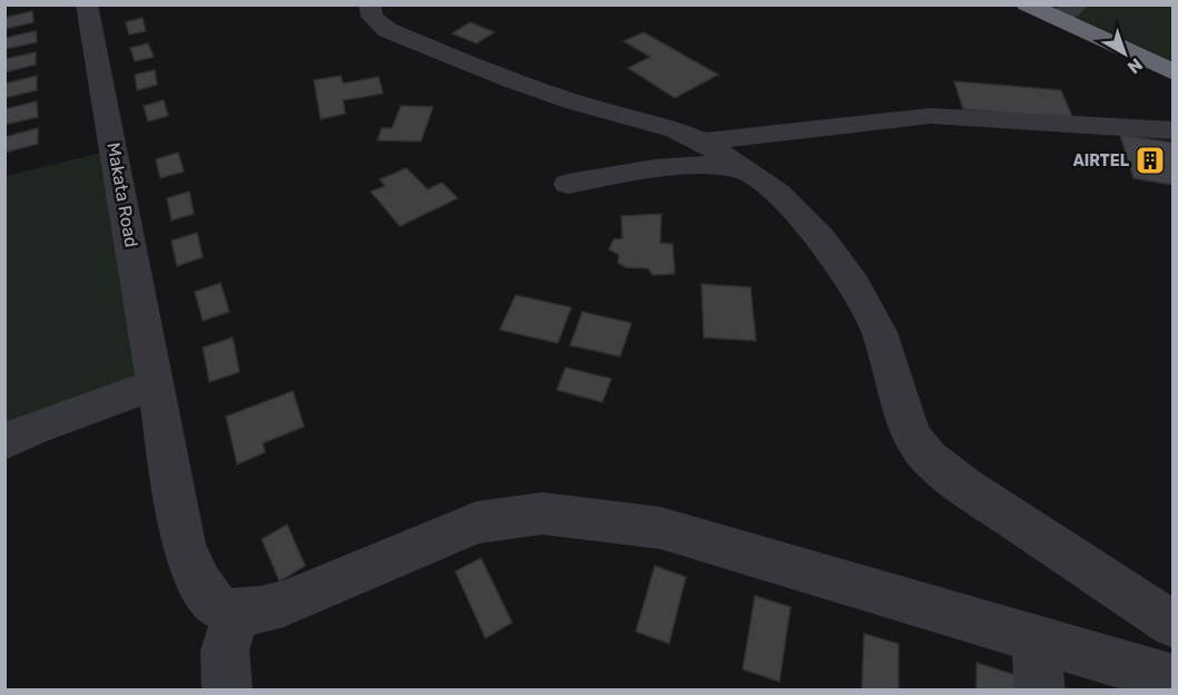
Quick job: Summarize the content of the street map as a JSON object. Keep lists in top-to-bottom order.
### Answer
{
  "streets": {
    "street": ["Makata Road"]
  },
  "places": {
    "building": ["AIRTEL"]
  },
  "north": "bottom right"
}
